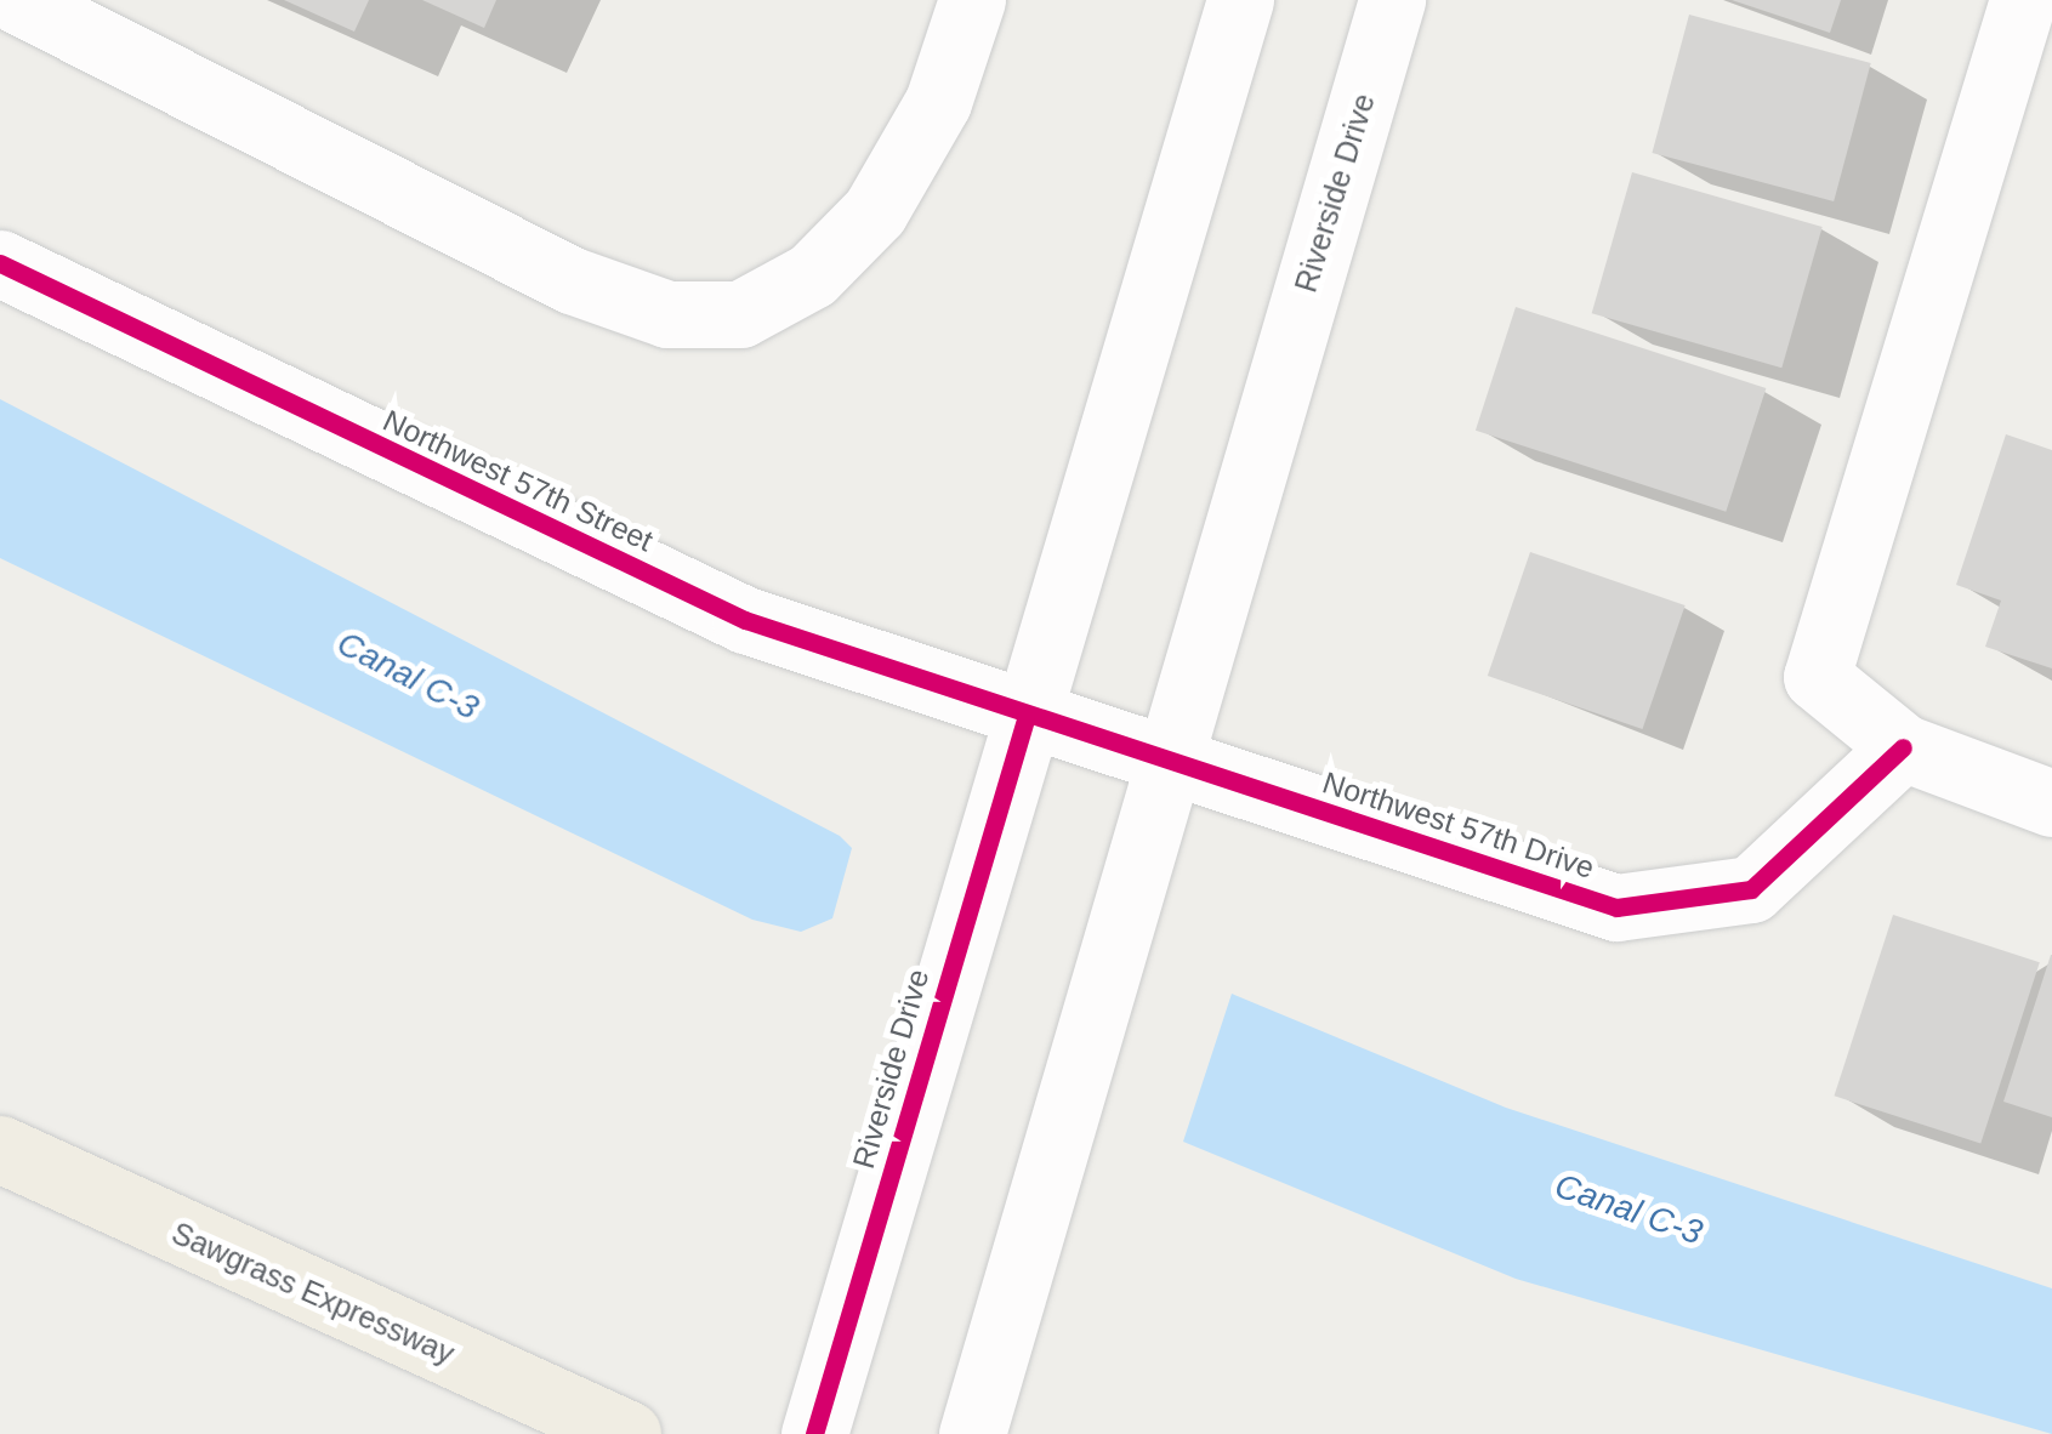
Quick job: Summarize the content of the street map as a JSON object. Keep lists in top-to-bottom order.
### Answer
{
  "streets": {
    "highway": ["Sawgrass Expressway"],
    "street": ["Riverside Drive", "Northwest 57th Street", "Northwest 57th Drive"]
  },
  "crossings": [
    ["Riverside Drive", "Northwest 57th Street"],
    ["Riverside Drive", "Northwest 57th Drive"],
    ["Northwest 57th Street", "Northwest 57th Drive"]
  ],
  "water": ["Canal C-3"]
}
